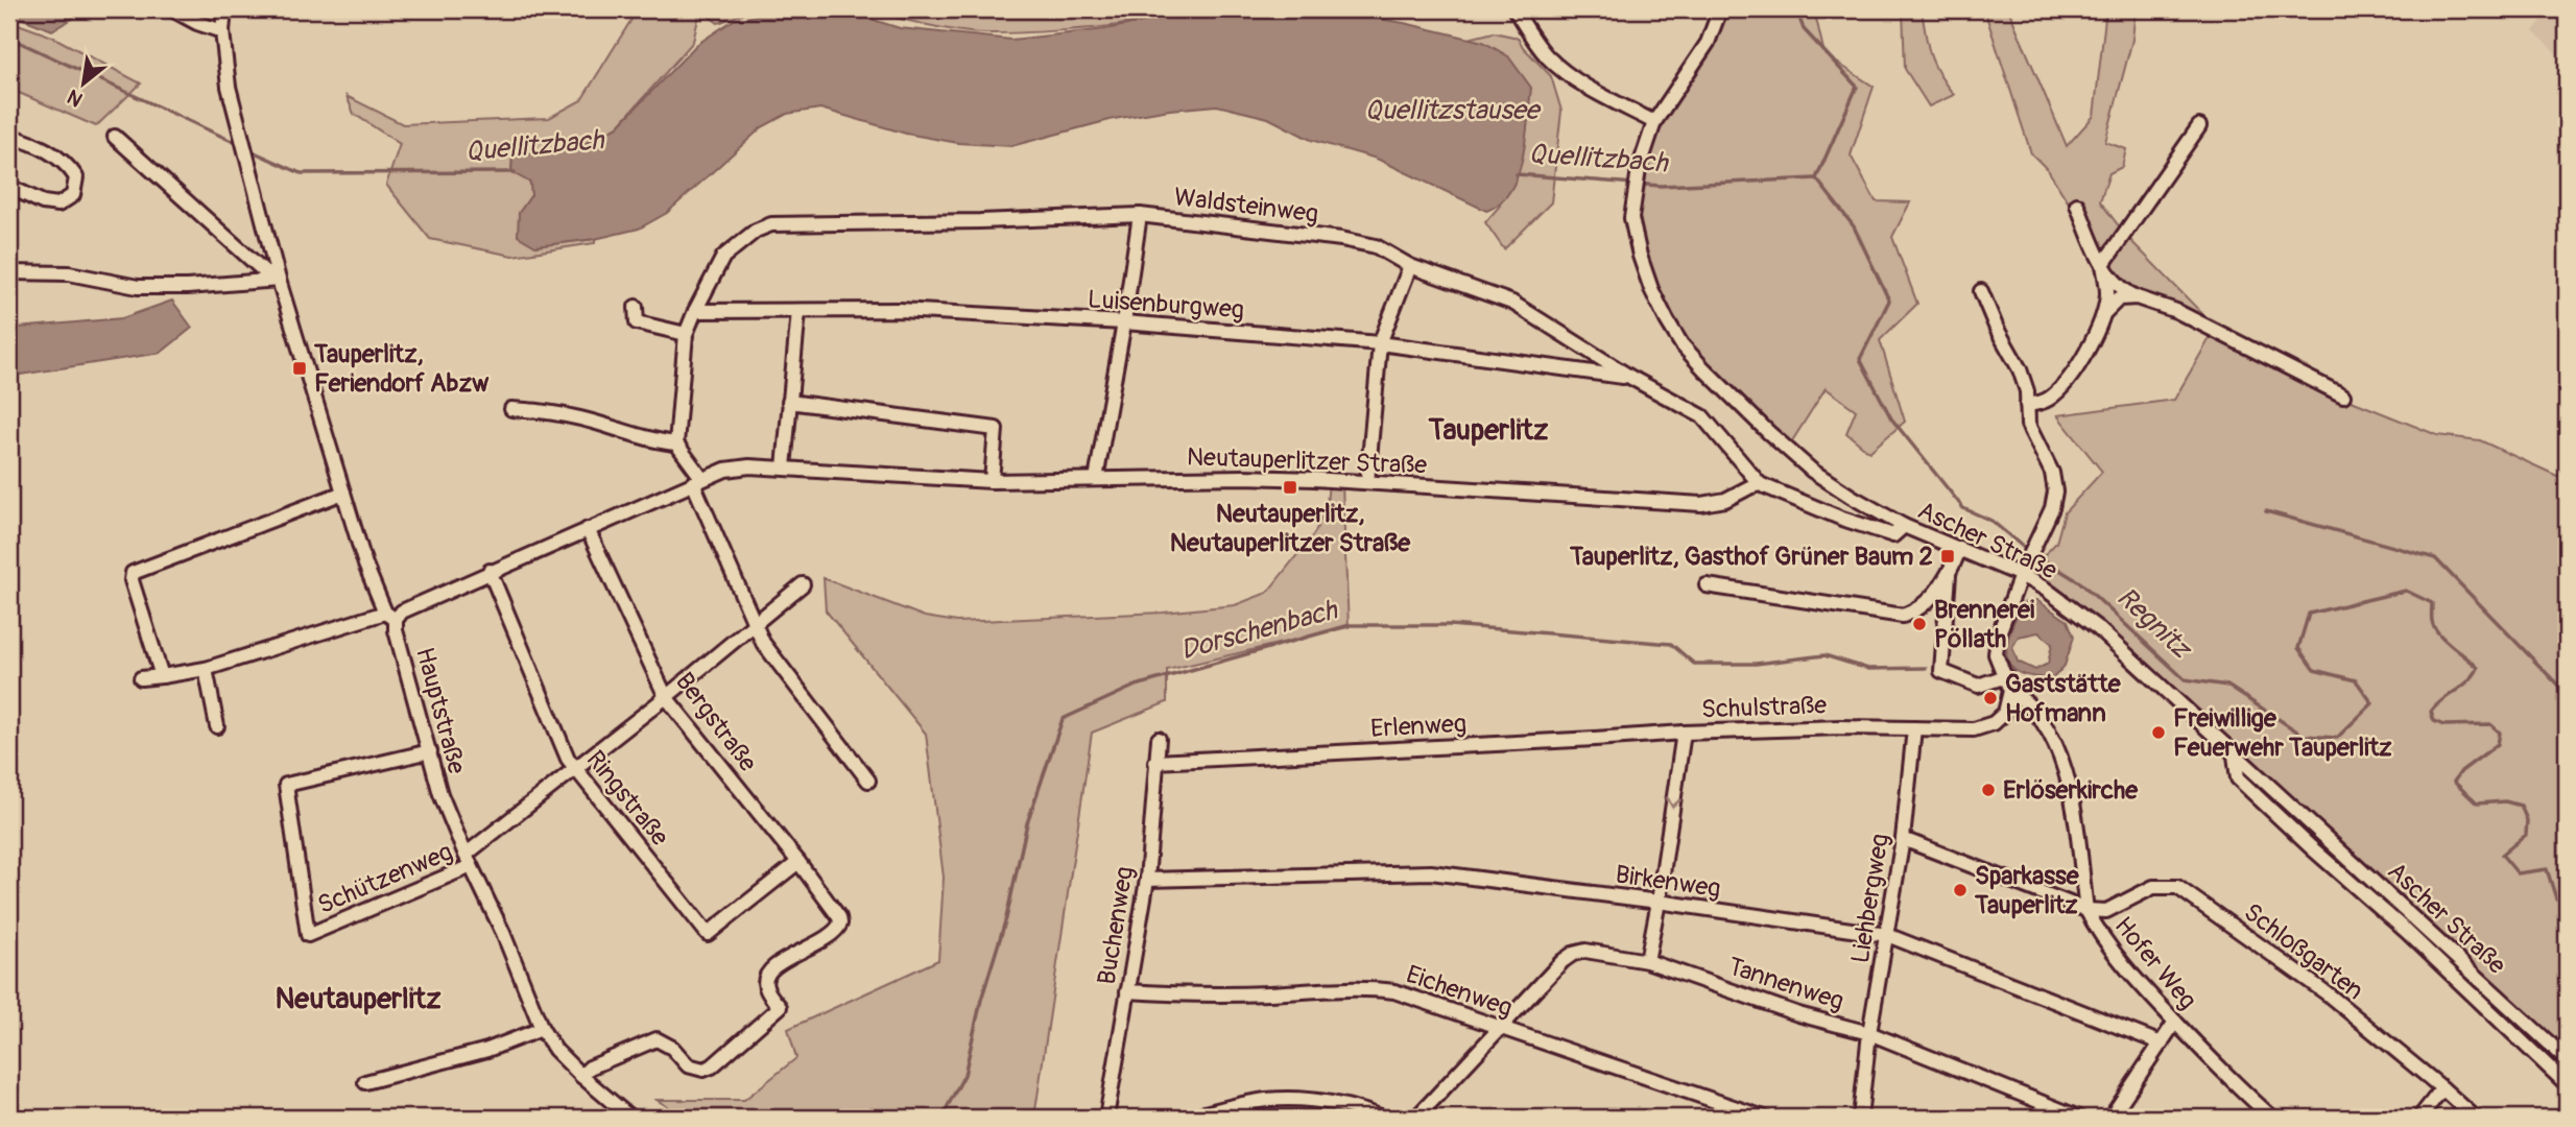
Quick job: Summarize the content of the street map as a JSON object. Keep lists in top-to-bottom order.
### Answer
{
  "streets": {
    "street": [
      "Waldsteinweg",
      "Luisenburgweg",
      "Neutauperlitzer Straße",
      "Ascher Straße",
      "Schulstraße",
      "Hauptstraße",
      "Bergstraße",
      "Erlenweg",
      "Ringstraße",
      "Schützenweg",
      "Birkenweg",
      "Liehbergweg",
      "Buchenweg",
      "Schloßgarten",
      "Hofer Weg",
      "Tannenweg",
      "Eichenweg"
    ]
  },
  "crossings": [
    ["Waldsteinweg", "Luisenburgweg"],
    ["Waldsteinweg", "Neutauperlitzer Straße"],
    ["Neutauperlitzer Straße", "Hauptstraße"],
    ["Neutauperlitzer Straße", "Bergstraße"],
    ["Neutauperlitzer Straße", "Ringstraße"],
    ["Schulstraße", "Erlenweg"],
    ["Schulstraße", "Birkenweg"],
    ["Schulstraße", "Liehbergweg"],
    ["Schulstraße", "Hofer Weg"],
    ["Schulstraße", "Tannenweg"],
    ["Hauptstraße", "Bergstraße"],
    ["Hauptstraße", "Schützenweg"],
    ["Bergstraße", "Ringstraße"],
    ["Erlenweg", "Buchenweg"],
    ["Birkenweg", "Liehbergweg"],
    ["Birkenweg", "Buchenweg"],
    ["Liehbergweg", "Tannenweg"],
    ["Buchenweg", "Eichenweg"],
    ["Schloßgarten", "Hofer Weg"],
    ["Tannenweg", "Eichenweg"]
  ],
  "districts": ["Tauperlitz", "Neutauperlitz"],
  "water": [
    "Quellitzstausee",
    "Quellitzbach",
    "Regnitz",
    "Dorschenbach"
  ],
  "places": {
    "transit": ["Tauperlitz, Feriendorf Abzw", "Neutauperlitz, Neutauperlitzer Straße", "Tauperlitz, Gasthof Grüner Baum 2"],
    "other": [
      "Brennerei Pöllath",
      "Gaststätte Hofmann",
      "Freiwillige Feuerwehr Tauperlitz",
      "Erlöserkirche",
      "Sparkasse Tauperlitz"
    ]
  },
  "north": "bottom left"
}
